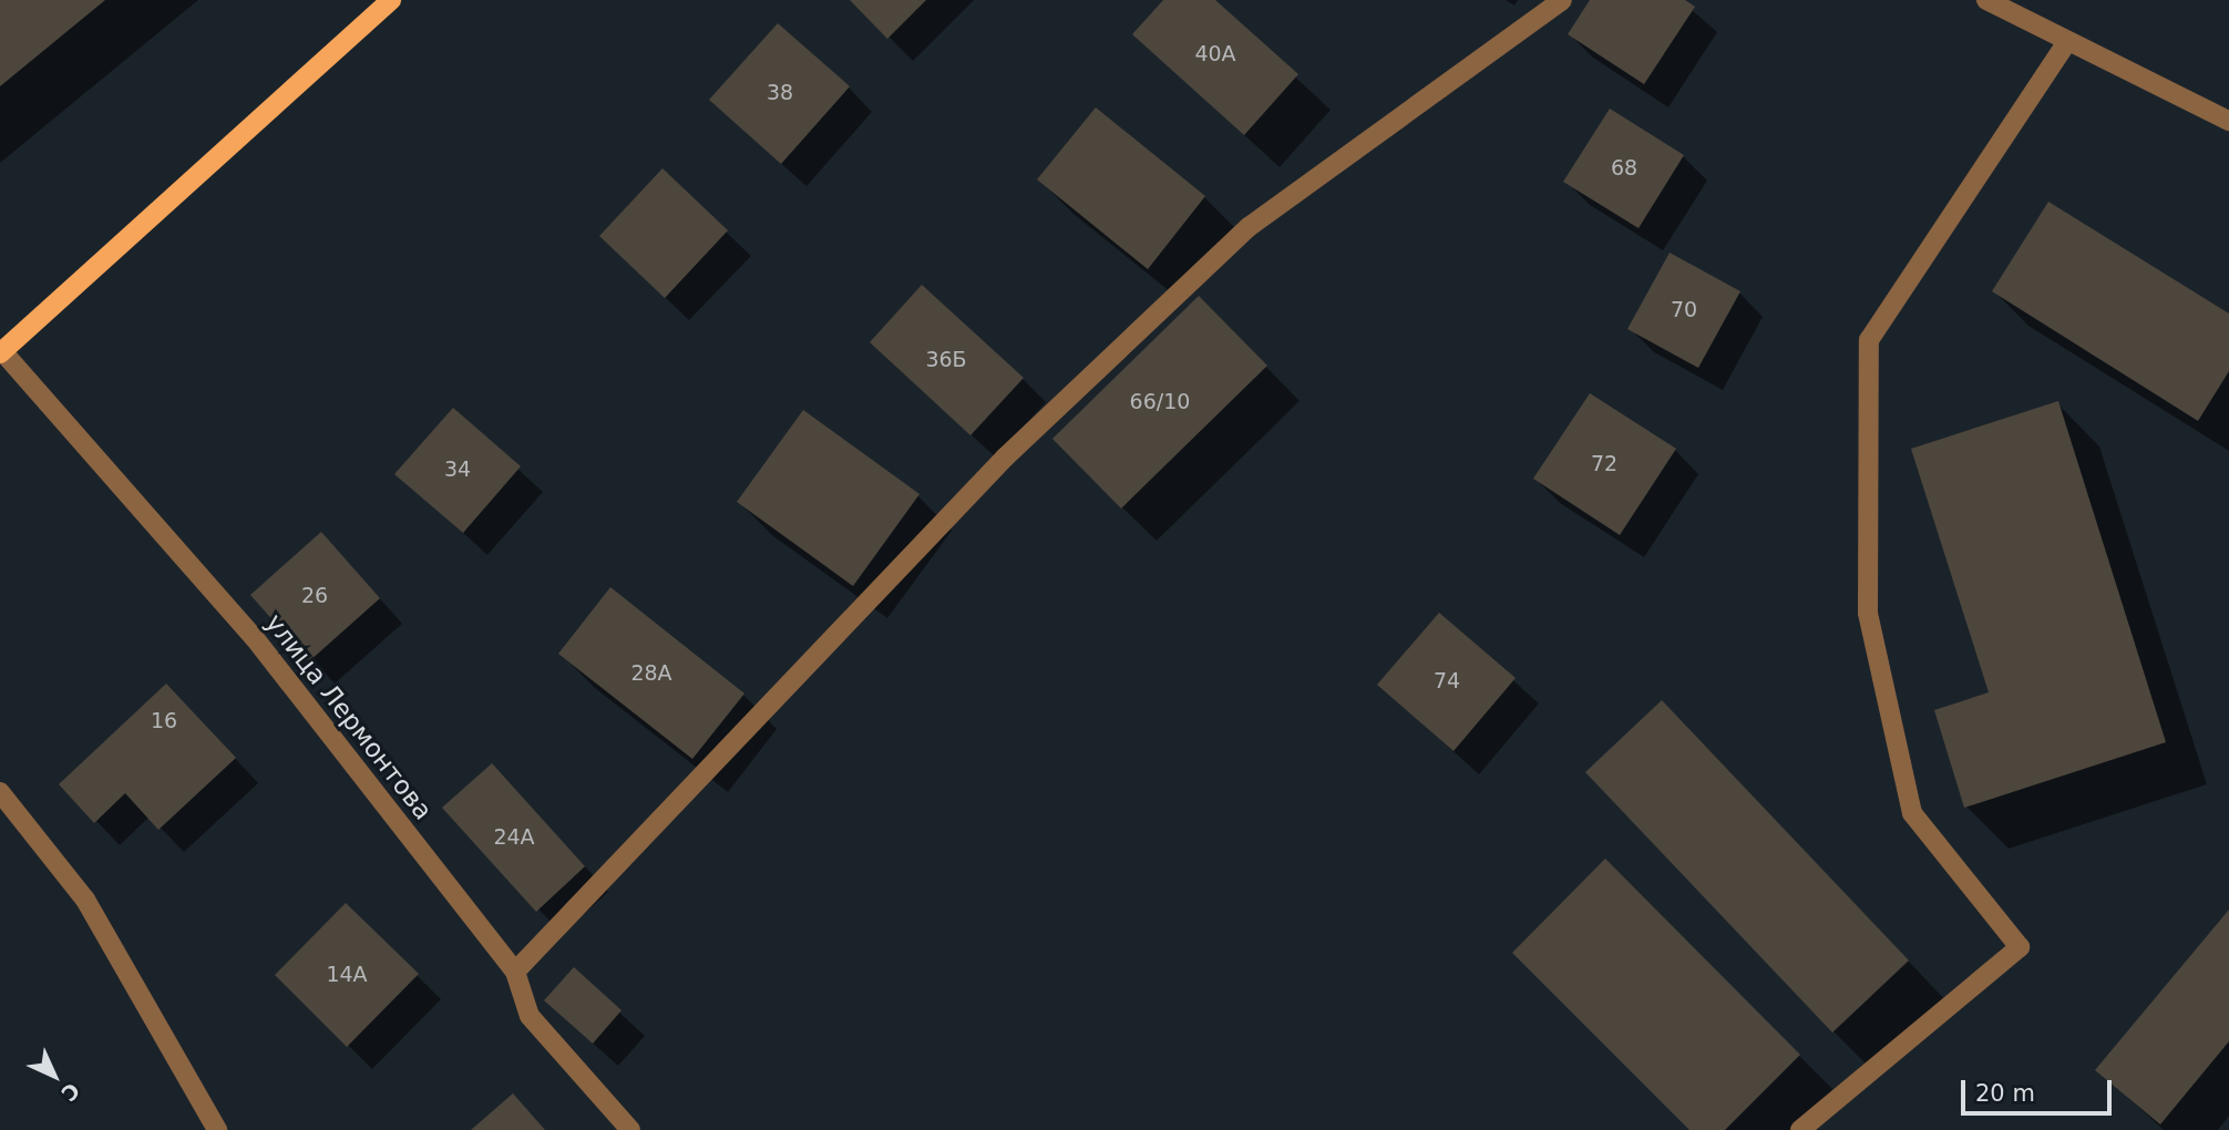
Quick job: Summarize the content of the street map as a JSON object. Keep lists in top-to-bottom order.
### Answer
{
  "streets": {
    "main road": ["улица Лермонтова"]
  },
  "house_numbers": [
    "40А",
    "38",
    "68",
    "70",
    "36Б",
    "66/10",
    "72",
    "34",
    "26",
    "28А",
    "74",
    "16",
    "24А",
    "14А"
  ],
  "scale_bar": "20 m",
  "north": "bottom right"
}
